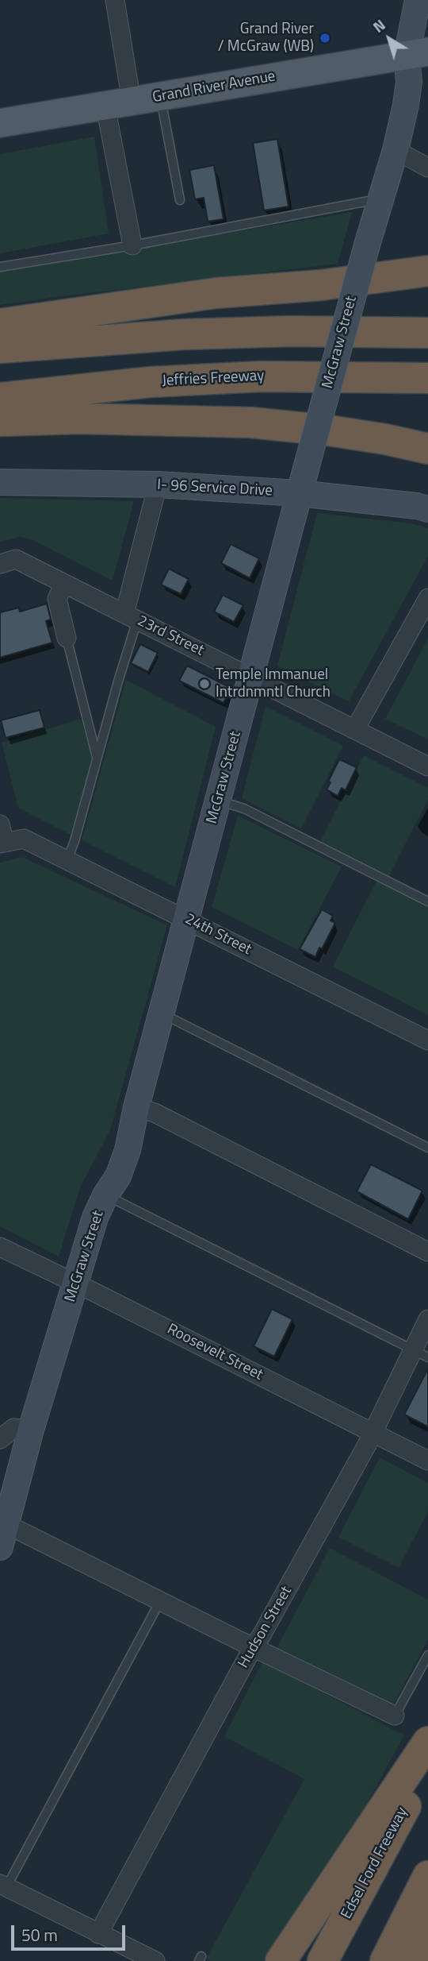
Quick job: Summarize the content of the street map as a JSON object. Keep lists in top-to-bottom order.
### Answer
{
  "streets": {
    "highway": ["Jeffries Freeway", "Edsel Ford Freeway"],
    "main road": ["Grand River Avenue"],
    "street": [
      "McGraw Street",
      "I- 96 Service Drive",
      "23rd Street",
      "24th Street",
      "Roosevelt Street",
      "Hudson Street"
    ]
  },
  "crossings": [
    ["Grand River Avenue", "McGraw Street"],
    ["McGraw Street", "I- 96 Service Drive"],
    ["McGraw Street", "23rd Street"],
    ["McGraw Street", "24th Street"],
    ["McGraw Street", "Roosevelt Street"],
    ["Roosevelt Street", "Hudson Street"]
  ],
  "places": ["Grand River / McGraw (WB)", "Temple Immanuel Intrdnmntl Church"],
  "scale_bar": "50 m",
  "north": "top left"
}
